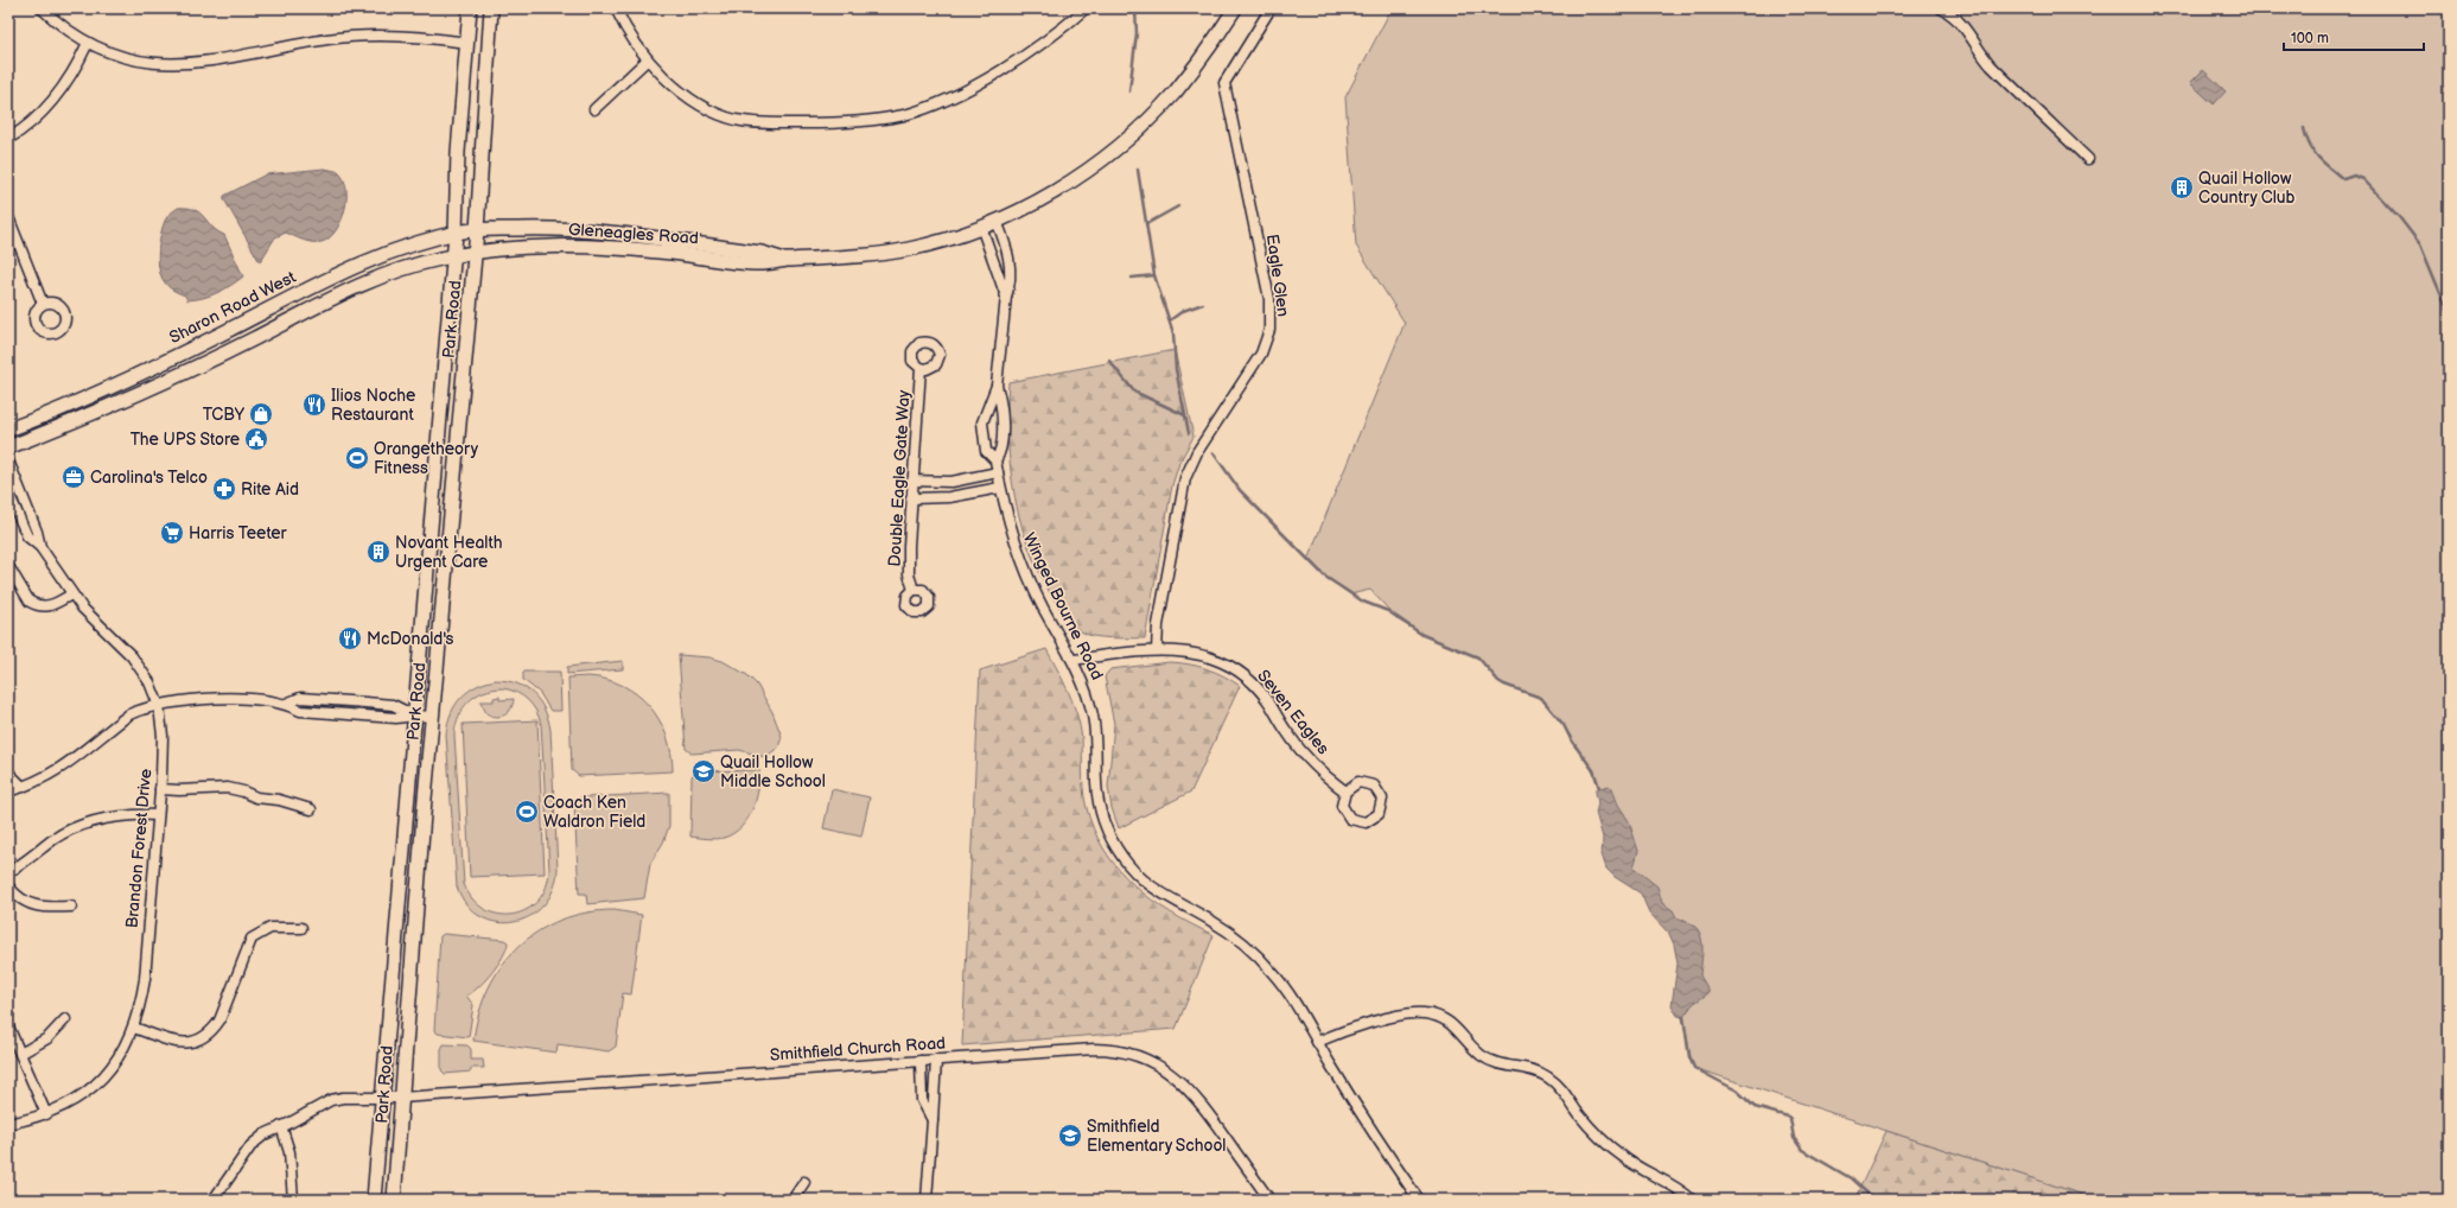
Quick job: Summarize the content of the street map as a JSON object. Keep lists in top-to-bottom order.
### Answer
{
  "streets": {
    "main road": ["Gleneagles Road", "Sharon Road West", "Park Road"],
    "street": [
      "Eagle Glen",
      "Double Eagle Gate Way",
      "Winged Bourne Road",
      "Seven Eagles",
      "Brandon Forest Drive",
      "Smithfield Church Road"
    ]
  },
  "crossings": [
    ["Gleneagles Road", "Sharon Road West"],
    ["Gleneagles Road", "Park Road"],
    ["Gleneagles Road", "Winged Bourne Road"],
    ["Eagle Glen", "Seven Eagles"],
    ["Sharon Road West", "Park Road"],
    ["Park Road", "Smithfield Church Road"],
    ["Winged Bourne Road", "Seven Eagles"]
  ],
  "places": {
    "building": ["Quail Hollow Country Club", "Novant Health Urgent Care"],
    "restaurant": ["Ilios Noche Restaurant", "McDonald's"],
    "shop": ["TCBY"],
    "public building": ["The UPS Store"],
    "sports": ["Orangetheory Fitness", "Coach Ken Waldron Field"],
    "office": ["Carolina's Telco"],
    "pharmacy": ["Rite Aid"],
    "supermarket": ["Harris Teeter"],
    "school or university": ["Quail Hollow Middle School", "Smithfield Elementary School"]
  },
  "scale_bar": "100 m"
}
